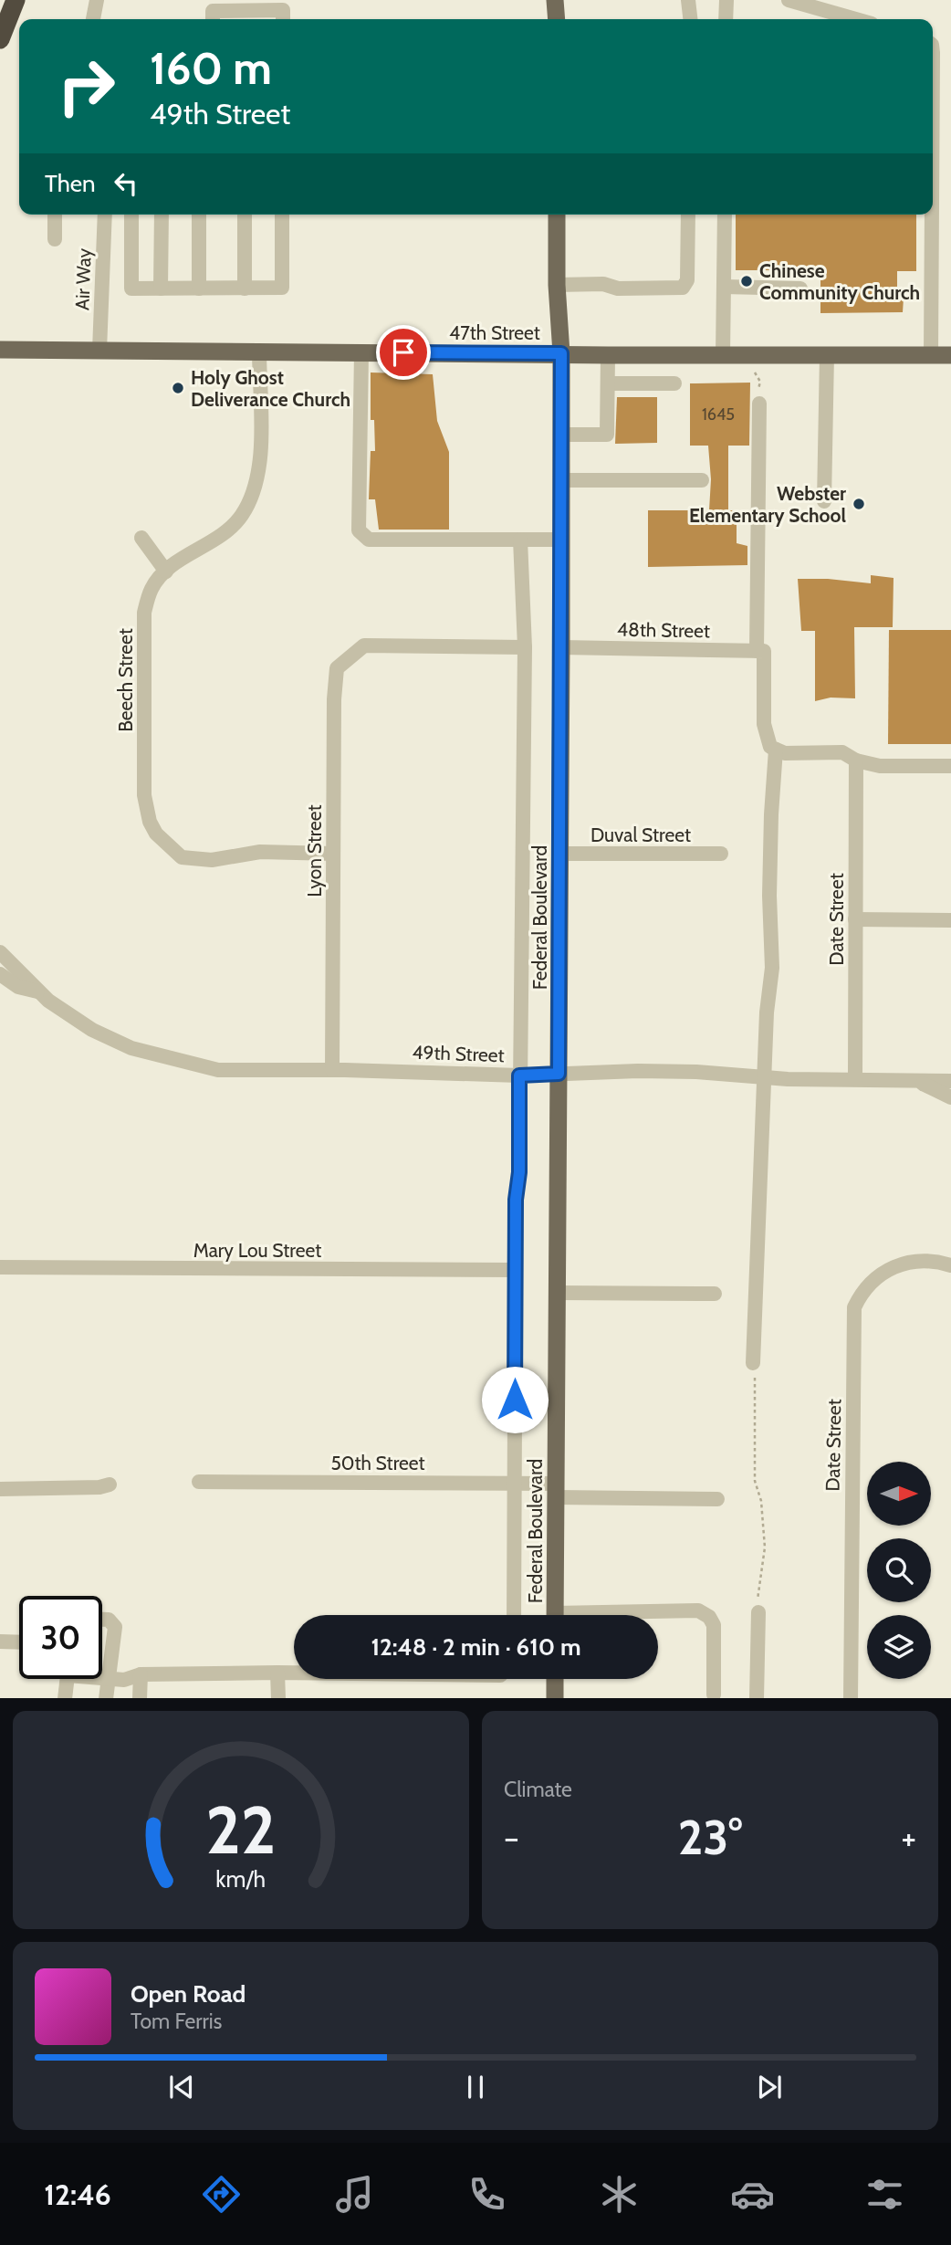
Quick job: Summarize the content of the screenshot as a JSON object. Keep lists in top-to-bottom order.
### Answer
{
  "streets": {
    "main road": ["47th Street", "Federal Boulevard"],
    "street": [
      "Air Way",
      "48th Street",
      "Beech Street",
      "Duval Street",
      "Lyon Street",
      "Date Street",
      "49th Street",
      "Mary Lou Street",
      "50th Street"
    ]
  },
  "crossings": [
    ["Air Way", "47th Street"],
    ["47th Street", "Beech Street"],
    ["47th Street", "Federal Boulevard"],
    ["48th Street", "Federal Boulevard"],
    ["Beech Street", "Lyon Street"],
    ["Duval Street", "Federal Boulevard"],
    ["Lyon Street", "49th Street"],
    ["Federal Boulevard", "49th Street"],
    ["Federal Boulevard", "50th Street"],
    ["Date Street", "49th Street"]
  ],
  "places": ["Chinese Community Church", "Holy Ghost Deliverance Church", "Webster Elementary School"],
  "house_numbers": ["1645"],
  "north": "right",
  "page": {
    "turn": ["160 m", "49th Street"],
    "then": "Then",
    "limit": "30",
    "trip": "12:48 · 2 min · 610 m",
    "tile": "Climate",
    "heat": ["−", "23°", "+"],
    "song": ["Open Road", "Tom Ferris"],
    "tabs": "12:46",
    "gauge": ["22", "km/h"]
  }
}
